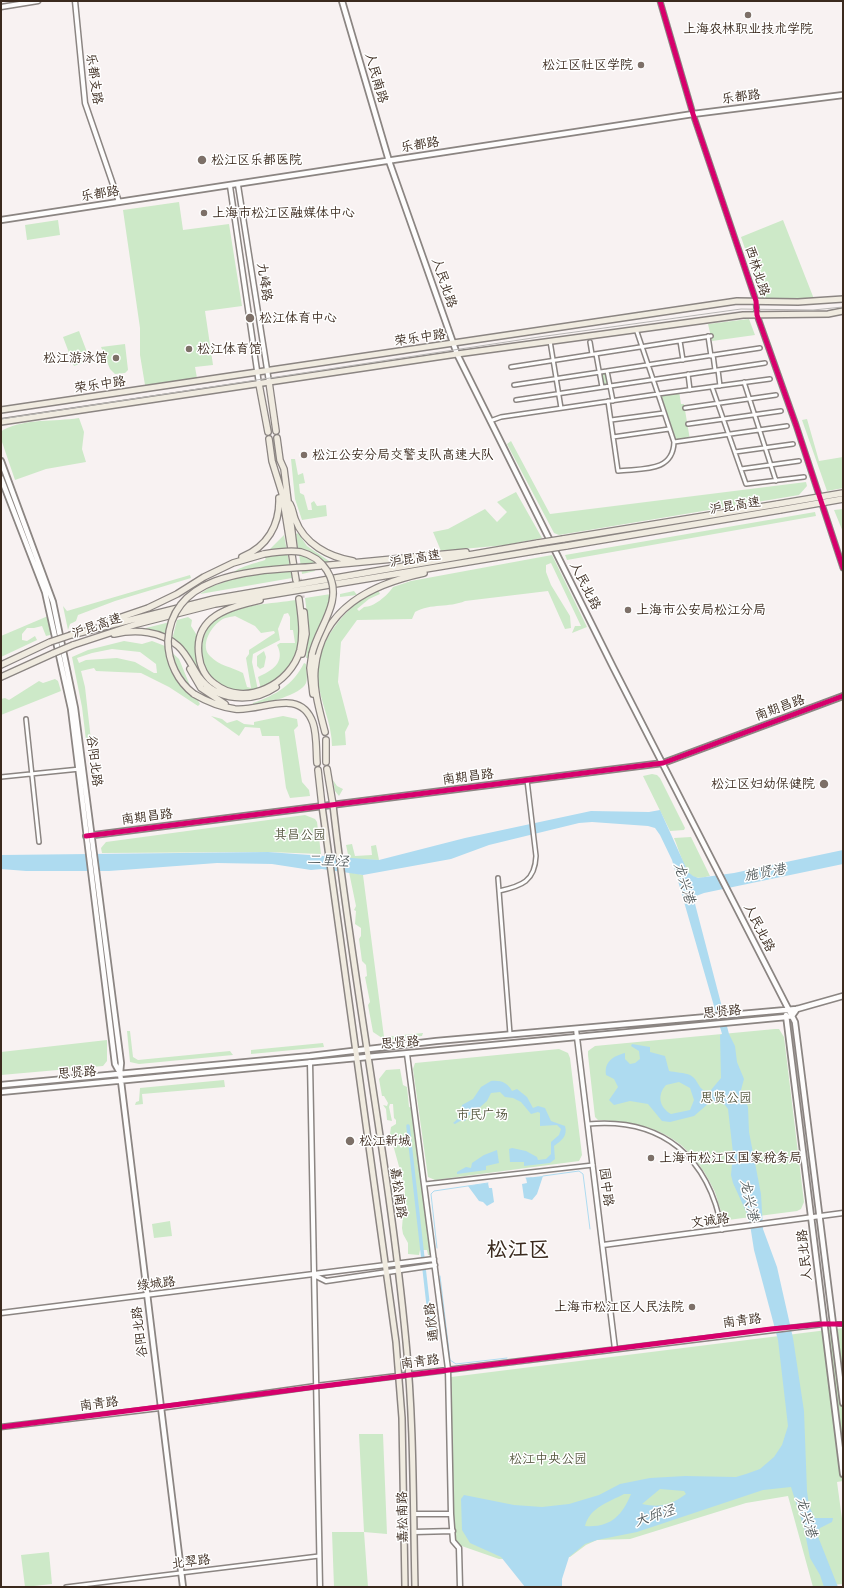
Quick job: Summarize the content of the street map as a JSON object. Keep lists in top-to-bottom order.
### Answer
{
  "streets": {
    "highway": ["沪昆高速"],
    "main road": [
      "人民南路",
      "乐都路",
      "人民北路",
      "荣乐中路",
      "南期昌路",
      "谷阳北路",
      "思贤路",
      "嘉松南路"
    ],
    "street": [
      "乐都支路",
      "西林北路",
      "九峰路",
      "园中路",
      "文诚路",
      "绿城路",
      "南青路",
      "通欣路",
      "北翠路"
    ]
  },
  "crossings": [
    ["人民南路", "乐都路"],
    ["人民南路", "人民北路"],
    ["乐都支路", "乐都路"],
    ["乐都路", "西林北路"],
    ["乐都路", "九峰路"],
    ["乐都路", "人民北路"],
    ["西林北路", "荣乐中路"],
    ["九峰路", "荣乐中路"],
    ["人民北路", "荣乐中路"],
    ["人民北路", "南期昌路"],
    ["人民北路", "思贤路"],
    ["人民北路", "文诚路"],
    ["人民北路", "南青路"],
    ["南期昌路", "谷阳北路"],
    ["南期昌路", "嘉松南路"],
    ["谷阳北路", "思贤路"],
    ["谷阳北路", "绿城路"],
    ["谷阳北路", "南青路"],
    ["谷阳北路", "北翠路"],
    ["思贤路", "园中路"],
    ["思贤路", "嘉松南路"],
    ["思贤路", "通欣路"],
    ["园中路", "文诚路"],
    ["园中路", "南青路"],
    ["嘉松南路", "绿城路"],
    ["嘉松南路", "南青路"],
    ["绿城路", "通欣路"],
    ["南青路", "通欣路"]
  ],
  "districts": ["松江区"],
  "water": [
    "二里泾",
    "施贤港",
    "龙兴港",
    "大邱泾"
  ],
  "parks": [
    "其昌公园",
    "思贤公园",
    "市民广场",
    "松江中央公园"
  ],
  "places": [
    "上海农林职业技术学院",
    "松江区社区学院",
    "松江区乐都医院",
    "上海市松江区融媒体中心",
    "松江体育中心",
    "松江体育馆",
    "松江游泳馆",
    "松江公安分局交警支队高速大队",
    "上海市公安局松江分局",
    "松江区妇幼保健院",
    "松江新城",
    "上海市松江区国家税务局",
    "上海市松江区人民法院"
  ]
}
